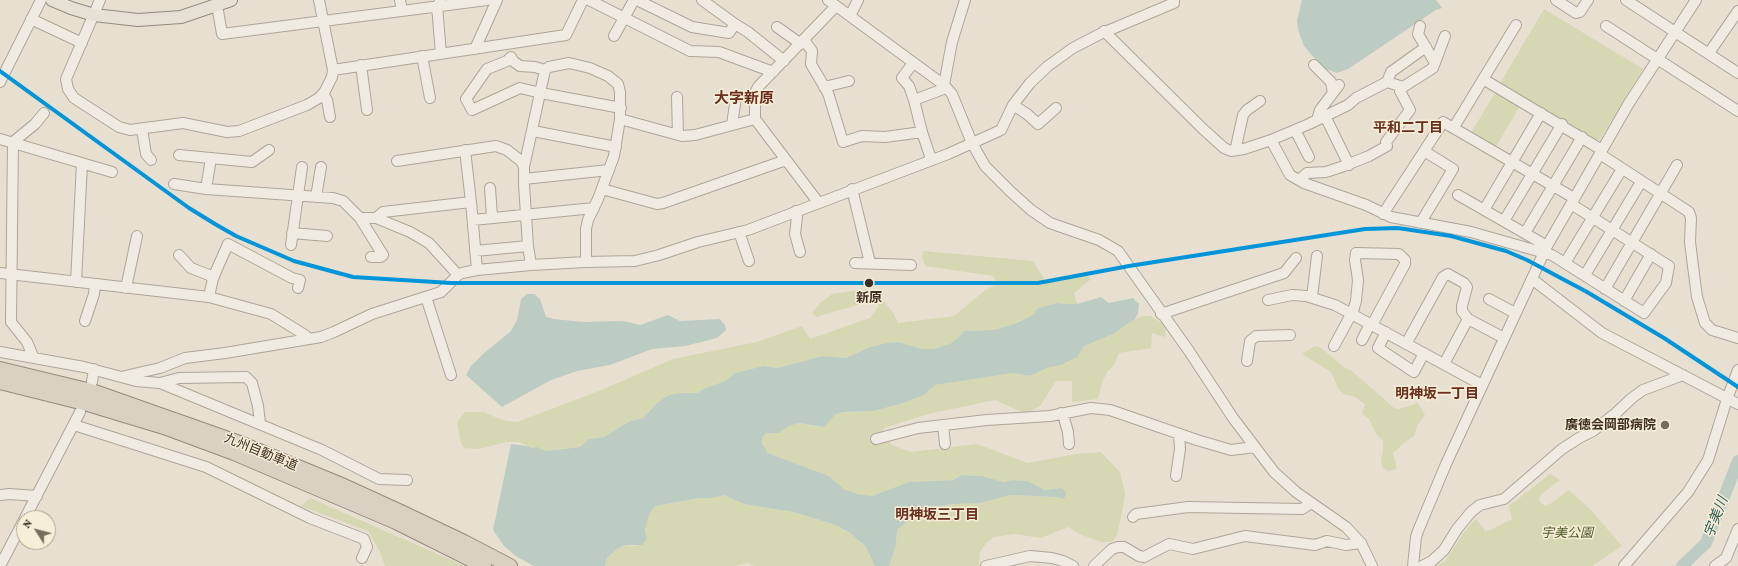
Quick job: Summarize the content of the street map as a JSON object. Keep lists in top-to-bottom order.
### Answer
{
  "streets": {
    "highway": ["九州自動車道"]
  },
  "districts": [
    "大字新原",
    "平和二丁目",
    "明神坂一丁目",
    "明神坂三丁目"
  ],
  "water": ["宇美川"],
  "parks": ["宇美公園"],
  "places": ["新原", "廣徳会岡部病院"],
  "north": "top left"
}
